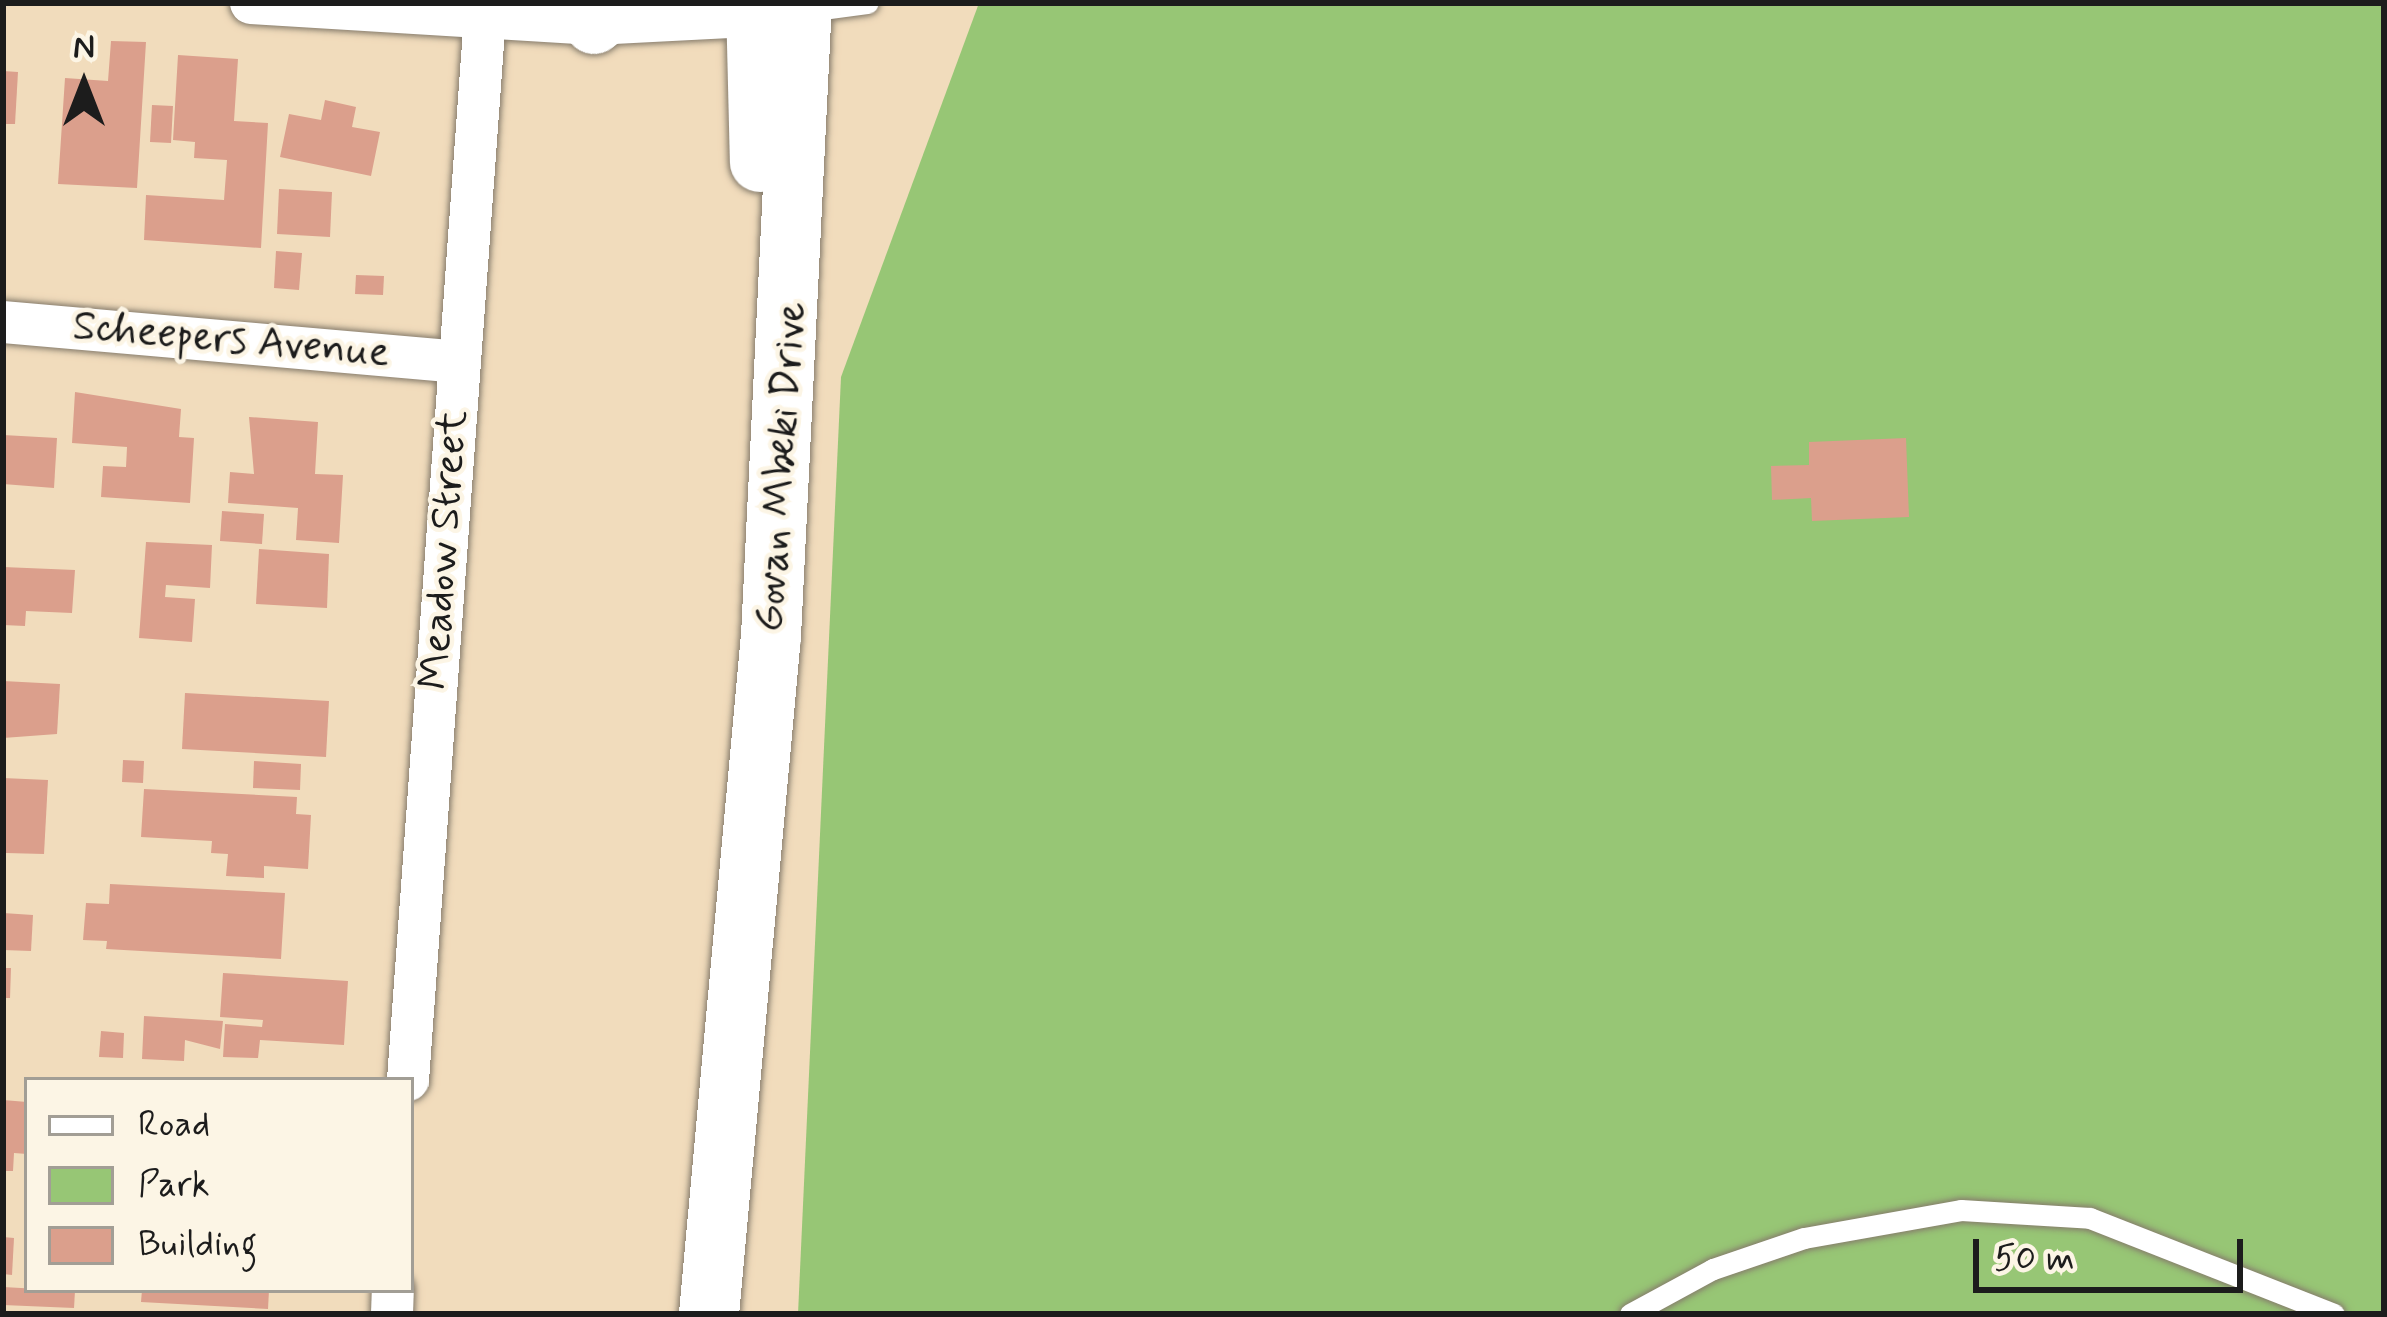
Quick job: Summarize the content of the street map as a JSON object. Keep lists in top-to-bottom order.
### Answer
{
  "streets": {
    "main road": ["Govan Mbeki Drive"],
    "street": ["Scheepers Avenue", "Meadow Street"]
  },
  "crossings": [
    ["Scheepers Avenue", "Meadow Street"]
  ],
  "legend": ["Road", "Park", "Building"],
  "scale_bar": "50 m",
  "north": "top"
}
